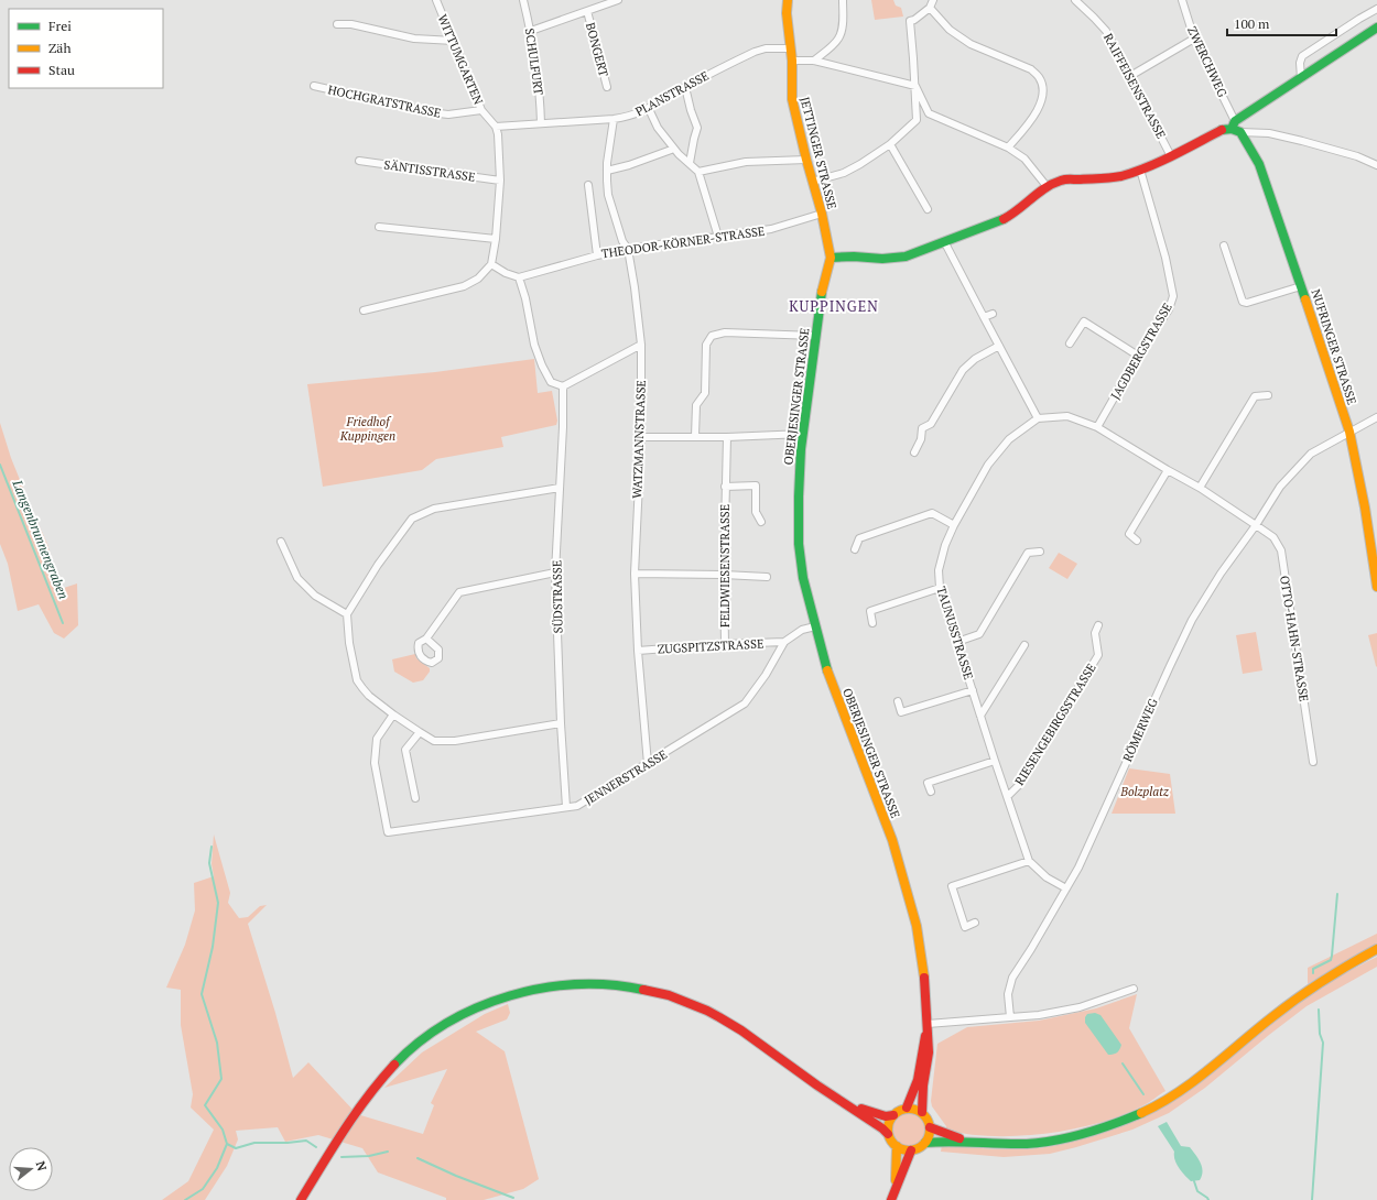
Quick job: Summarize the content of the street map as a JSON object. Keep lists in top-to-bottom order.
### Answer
{
  "streets": {
    "main road": ["JETTINGER STRASSE", "NUFRINGER STRASSE", "OBERJESINGER STRASSE"],
    "street": [
      "BONGERT",
      "WITTUMGARTEN",
      "SCHULFURT",
      "ZWERCHWEG",
      "RAIFFEISENSTRASSE",
      "PLANSTRASSE",
      "HOCHGRATSTRASSE",
      "SÄNTISSTRASSE",
      "THEODOR-KÖRNER-STRASSE",
      "JAGDBERGSTRASSE",
      "WATZMANNSTRASSE",
      "FELDWIESENSTRASSE",
      "SÜDSTRASSE",
      "TAUNUSSTRASSE",
      "OTTO-HAHN-STRASSE",
      "ZUGSPITZSTRASSE",
      "RIESENGEBIRGSSTRASSE",
      "RÖMERWEG",
      "JENNERSTRASSE"
    ]
  },
  "crossings": [
    ["WITTUMGARTEN", "PLANSTRASSE"],
    ["WITTUMGARTEN", "HOCHGRATSTRASSE"],
    ["SCHULFURT", "PLANSTRASSE"],
    ["ZWERCHWEG", "NUFRINGER STRASSE"],
    ["PLANSTRASSE", "JETTINGER STRASSE"],
    ["PLANSTRASSE", "WATZMANNSTRASSE"],
    ["JETTINGER STRASSE", "THEODOR-KÖRNER-STRASSE"],
    ["JETTINGER STRASSE", "OBERJESINGER STRASSE"],
    ["THEODOR-KÖRNER-STRASSE", "WATZMANNSTRASSE"],
    ["NUFRINGER STRASSE", "RÖMERWEG"],
    ["OBERJESINGER STRASSE", "JENNERSTRASSE"],
    ["WATZMANNSTRASSE", "ZUGSPITZSTRASSE"],
    ["WATZMANNSTRASSE", "JENNERSTRASSE"],
    ["FELDWIESENSTRASSE", "ZUGSPITZSTRASSE"],
    ["SÜDSTRASSE", "JENNERSTRASSE"],
    ["TAUNUSSTRASSE", "RIESENGEBIRGSSTRASSE"],
    ["TAUNUSSTRASSE", "RÖMERWEG"],
    ["OTTO-HAHN-STRASSE", "RÖMERWEG"],
    ["ZUGSPITZSTRASSE", "JENNERSTRASSE"]
  ],
  "districts": ["KUPPINGEN"],
  "water": ["Langenbrunnengraben"],
  "parks": ["Friedhof Kuppingen", "Bolzplatz"],
  "legend": ["Frei", "Zäh", "Stau"],
  "scale_bar": "100 m",
  "north": "right"
}
